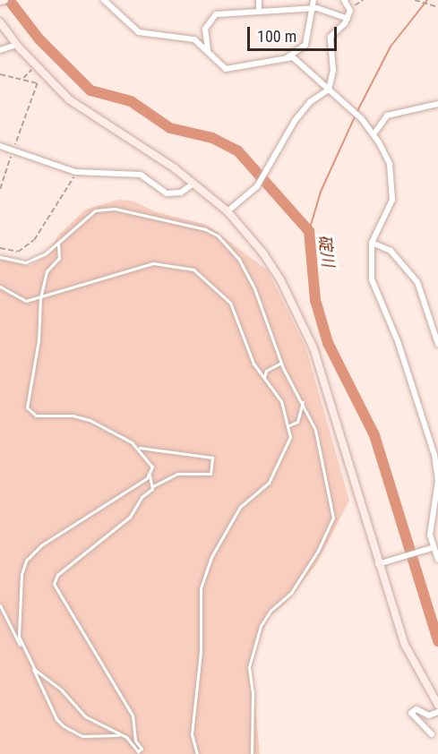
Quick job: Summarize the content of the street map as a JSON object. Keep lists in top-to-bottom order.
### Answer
{
  "water": ["碇川"],
  "scale_bar": "100 m"
}
